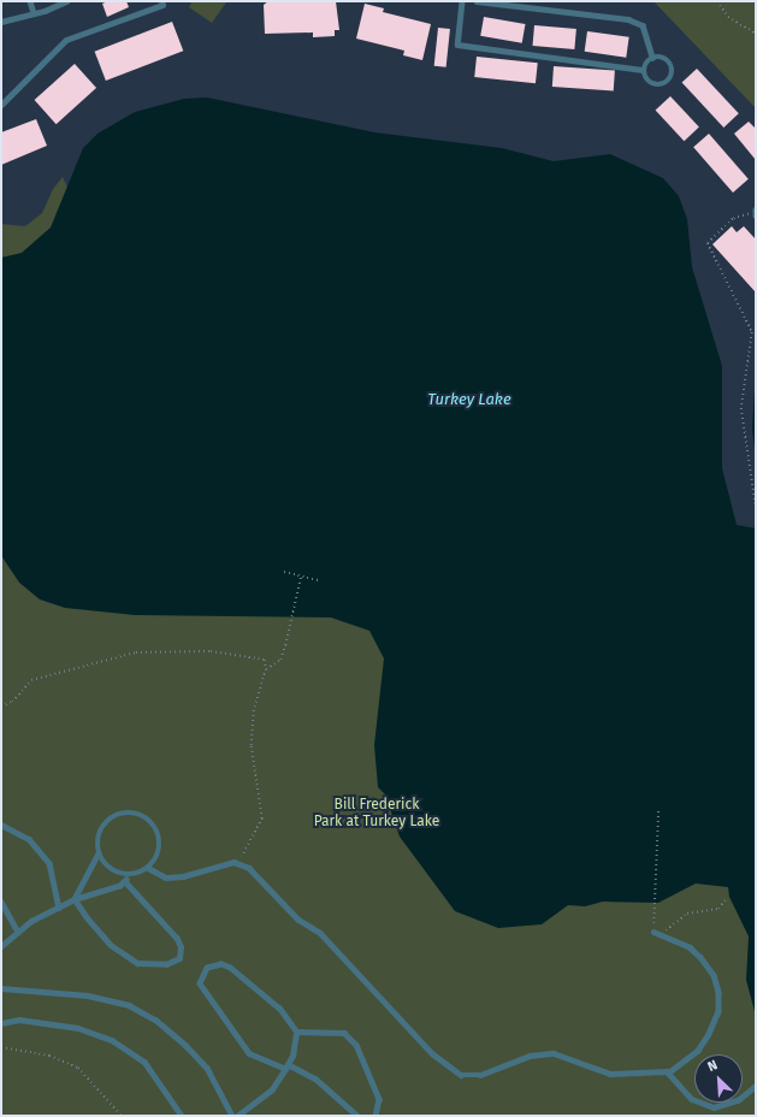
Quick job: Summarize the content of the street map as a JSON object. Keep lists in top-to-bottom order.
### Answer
{
  "water": ["Turkey Lake"],
  "parks": ["Bill Frederick Park at Turkey Lake"],
  "north": "top left"
}
